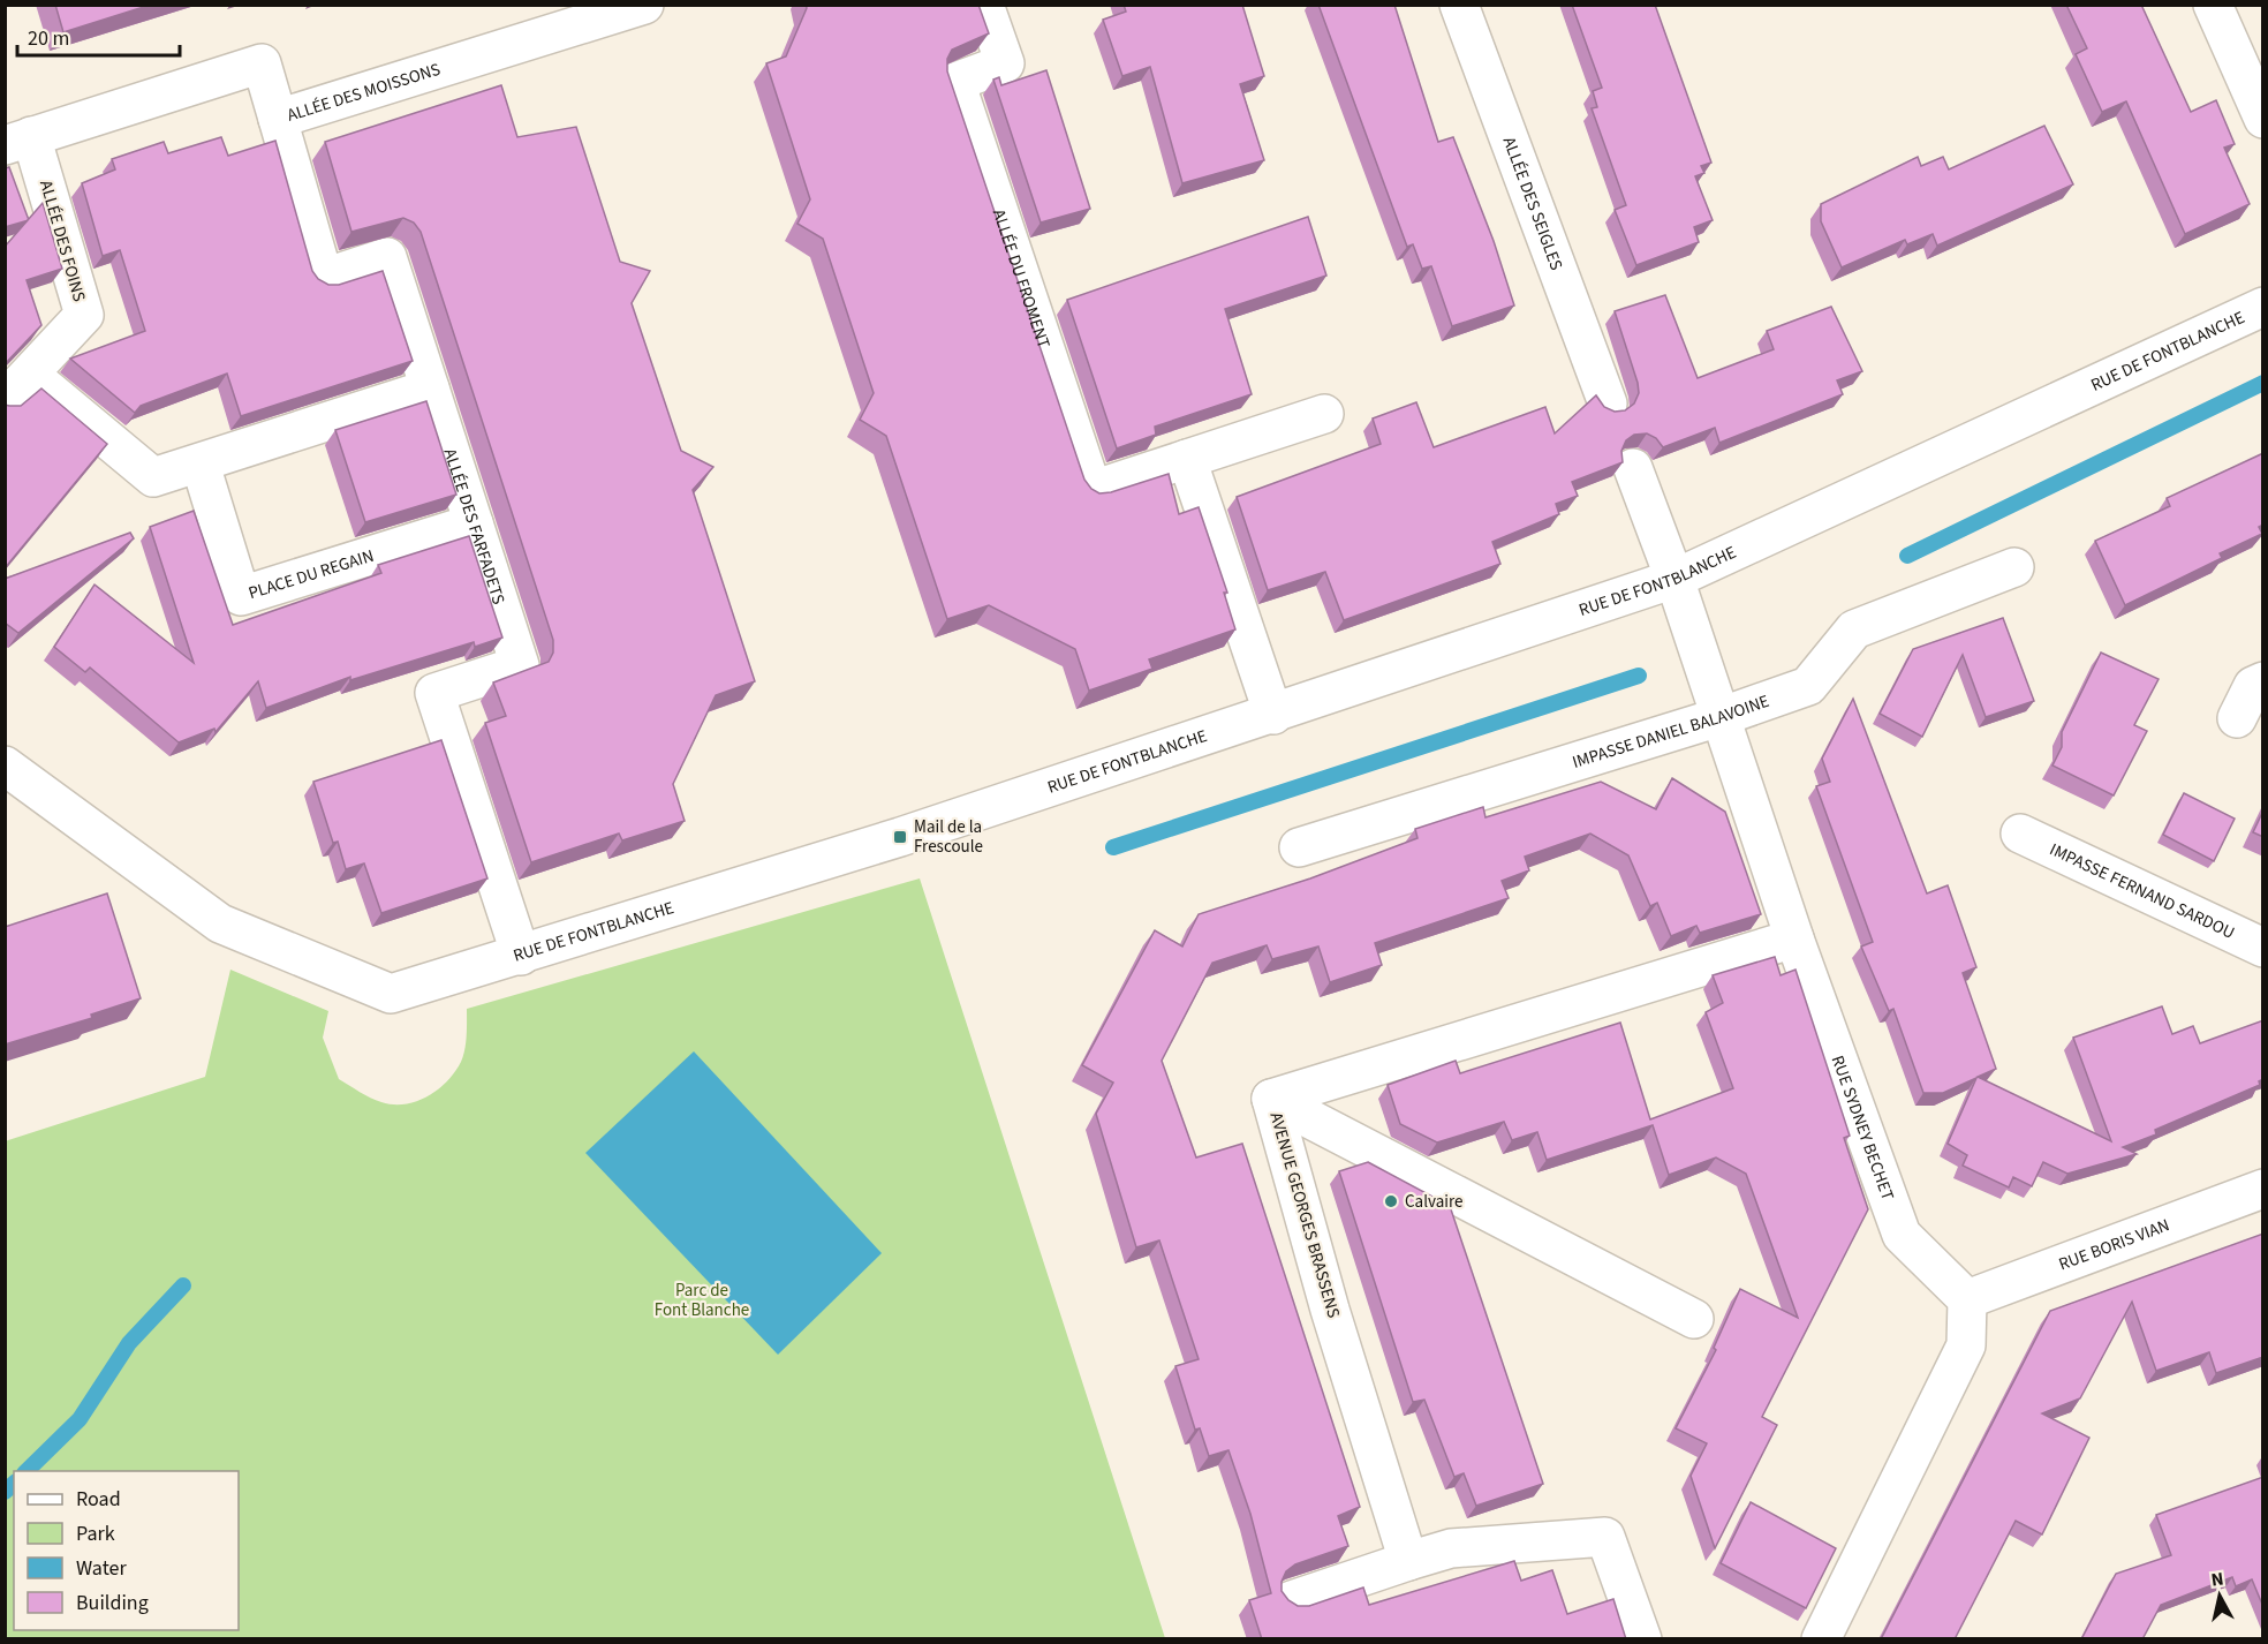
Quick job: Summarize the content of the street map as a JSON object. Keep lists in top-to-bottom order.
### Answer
{
  "streets": {
    "street": [
      "ALLÉE DES MOISSONS",
      "ALLÉE DES SEIGLES",
      "ALLÉE DES FOINS",
      "ALLÉE DU FROMENT",
      "RUE DE FONTBLANCHE",
      "ALLÉE DES FARFADETS",
      "PLACE DU REGAIN",
      "IMPASSE DANIEL BALAVOINE",
      "IMPASSE FERNAND SARDOU",
      "RUE SYDNEY BECHET",
      "AVENUE GEORGES BRASSENS",
      "RUE BORIS VIAN"
    ]
  },
  "crossings": [
    ["ALLÉE DES MOISSONS", "ALLÉE DES FOINS"],
    ["ALLÉE DES MOISSONS", "ALLÉE DES FARFADETS"],
    ["RUE DE FONTBLANCHE", "ALLÉE DES FARFADETS"],
    ["RUE DE FONTBLANCHE", "RUE SYDNEY BECHET"],
    ["ALLÉE DES FARFADETS", "PLACE DU REGAIN"],
    ["IMPASSE DANIEL BALAVOINE", "RUE SYDNEY BECHET"],
    ["RUE SYDNEY BECHET", "AVENUE GEORGES BRASSENS"],
    ["RUE SYDNEY BECHET", "RUE BORIS VIAN"]
  ],
  "parks": ["Parc de Font Blanche"],
  "places": {
    "transit": ["Mail de la Frescoule"],
    "other": ["Calvaire"]
  },
  "legend": [
    "Road",
    "Park",
    "Water",
    "Building"
  ],
  "scale_bar": "20 m",
  "north": "top"
}
